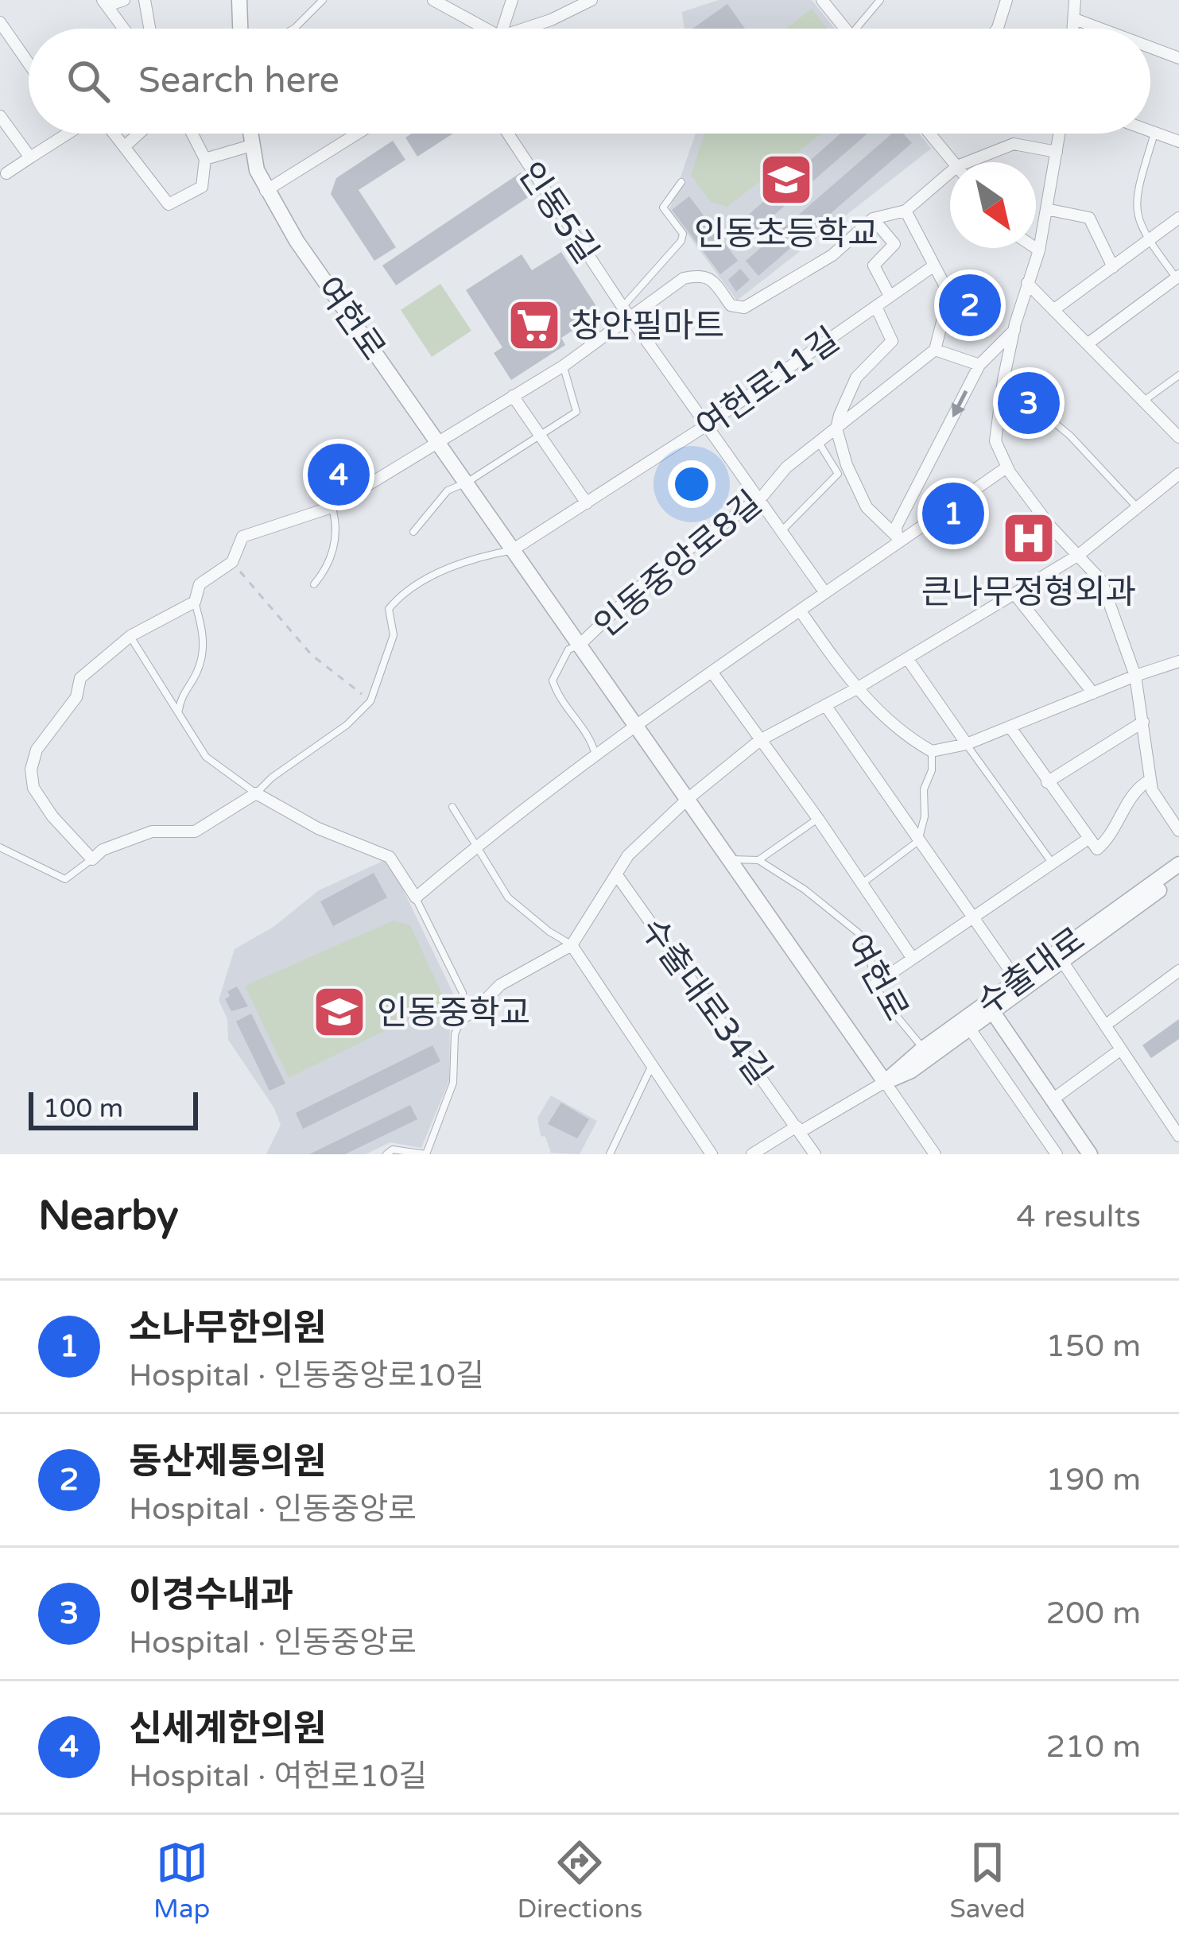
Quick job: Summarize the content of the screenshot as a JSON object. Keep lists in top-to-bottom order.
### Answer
{
  "streets": {
    "street": [
      "인동5길",
      "여헌로",
      "여헌로11길",
      "인동중앙로8길",
      "수출대로",
      "수출대로34길"
    ]
  },
  "crossings": [
    ["인동5길", "여헌로11길"],
    ["인동5길", "인동중앙로8길"],
    ["여헌로", "여헌로11길"],
    ["여헌로", "인동중앙로8길"],
    ["여헌로", "수출대로"],
    ["여헌로11길", "인동중앙로8길"],
    ["수출대로", "수출대로34길"]
  ],
  "places": {
    "school or university": ["인동초등학교", "인동중학교"],
    "supermarket": ["창안필마트"],
    "hospital": ["큰나무정형외과"]
  },
  "scale_bar": "100 m",
  "north": "bottom right",
  "page": {
    "search": "Search here",
    "pins": [
      "2",
      "3",
      "4",
      "1"
    ],
    "scale": "100 m",
    "heading": ["Nearby", "4 results"],
    "list": [
      {
        "mark": "1",
        "name": "소나무한의원",
        "note": "Hospital · 인동중앙로10길",
        "value": "150 m"
      },
      {
        "mark": "2",
        "name": "동산제통의원",
        "note": "Hospital · 인동중앙로",
        "value": "190 m"
      },
      {
        "mark": "3",
        "name": "이경수내과",
        "note": "Hospital · 인동중앙로",
        "value": "200 m"
      },
      {
        "mark": "4",
        "name": "신세계한의원",
        "note": "Hospital · 여헌로10길",
        "value": "210 m"
      }
    ],
    "nav": ["Map", "Directions", "Saved"]
  }
}
